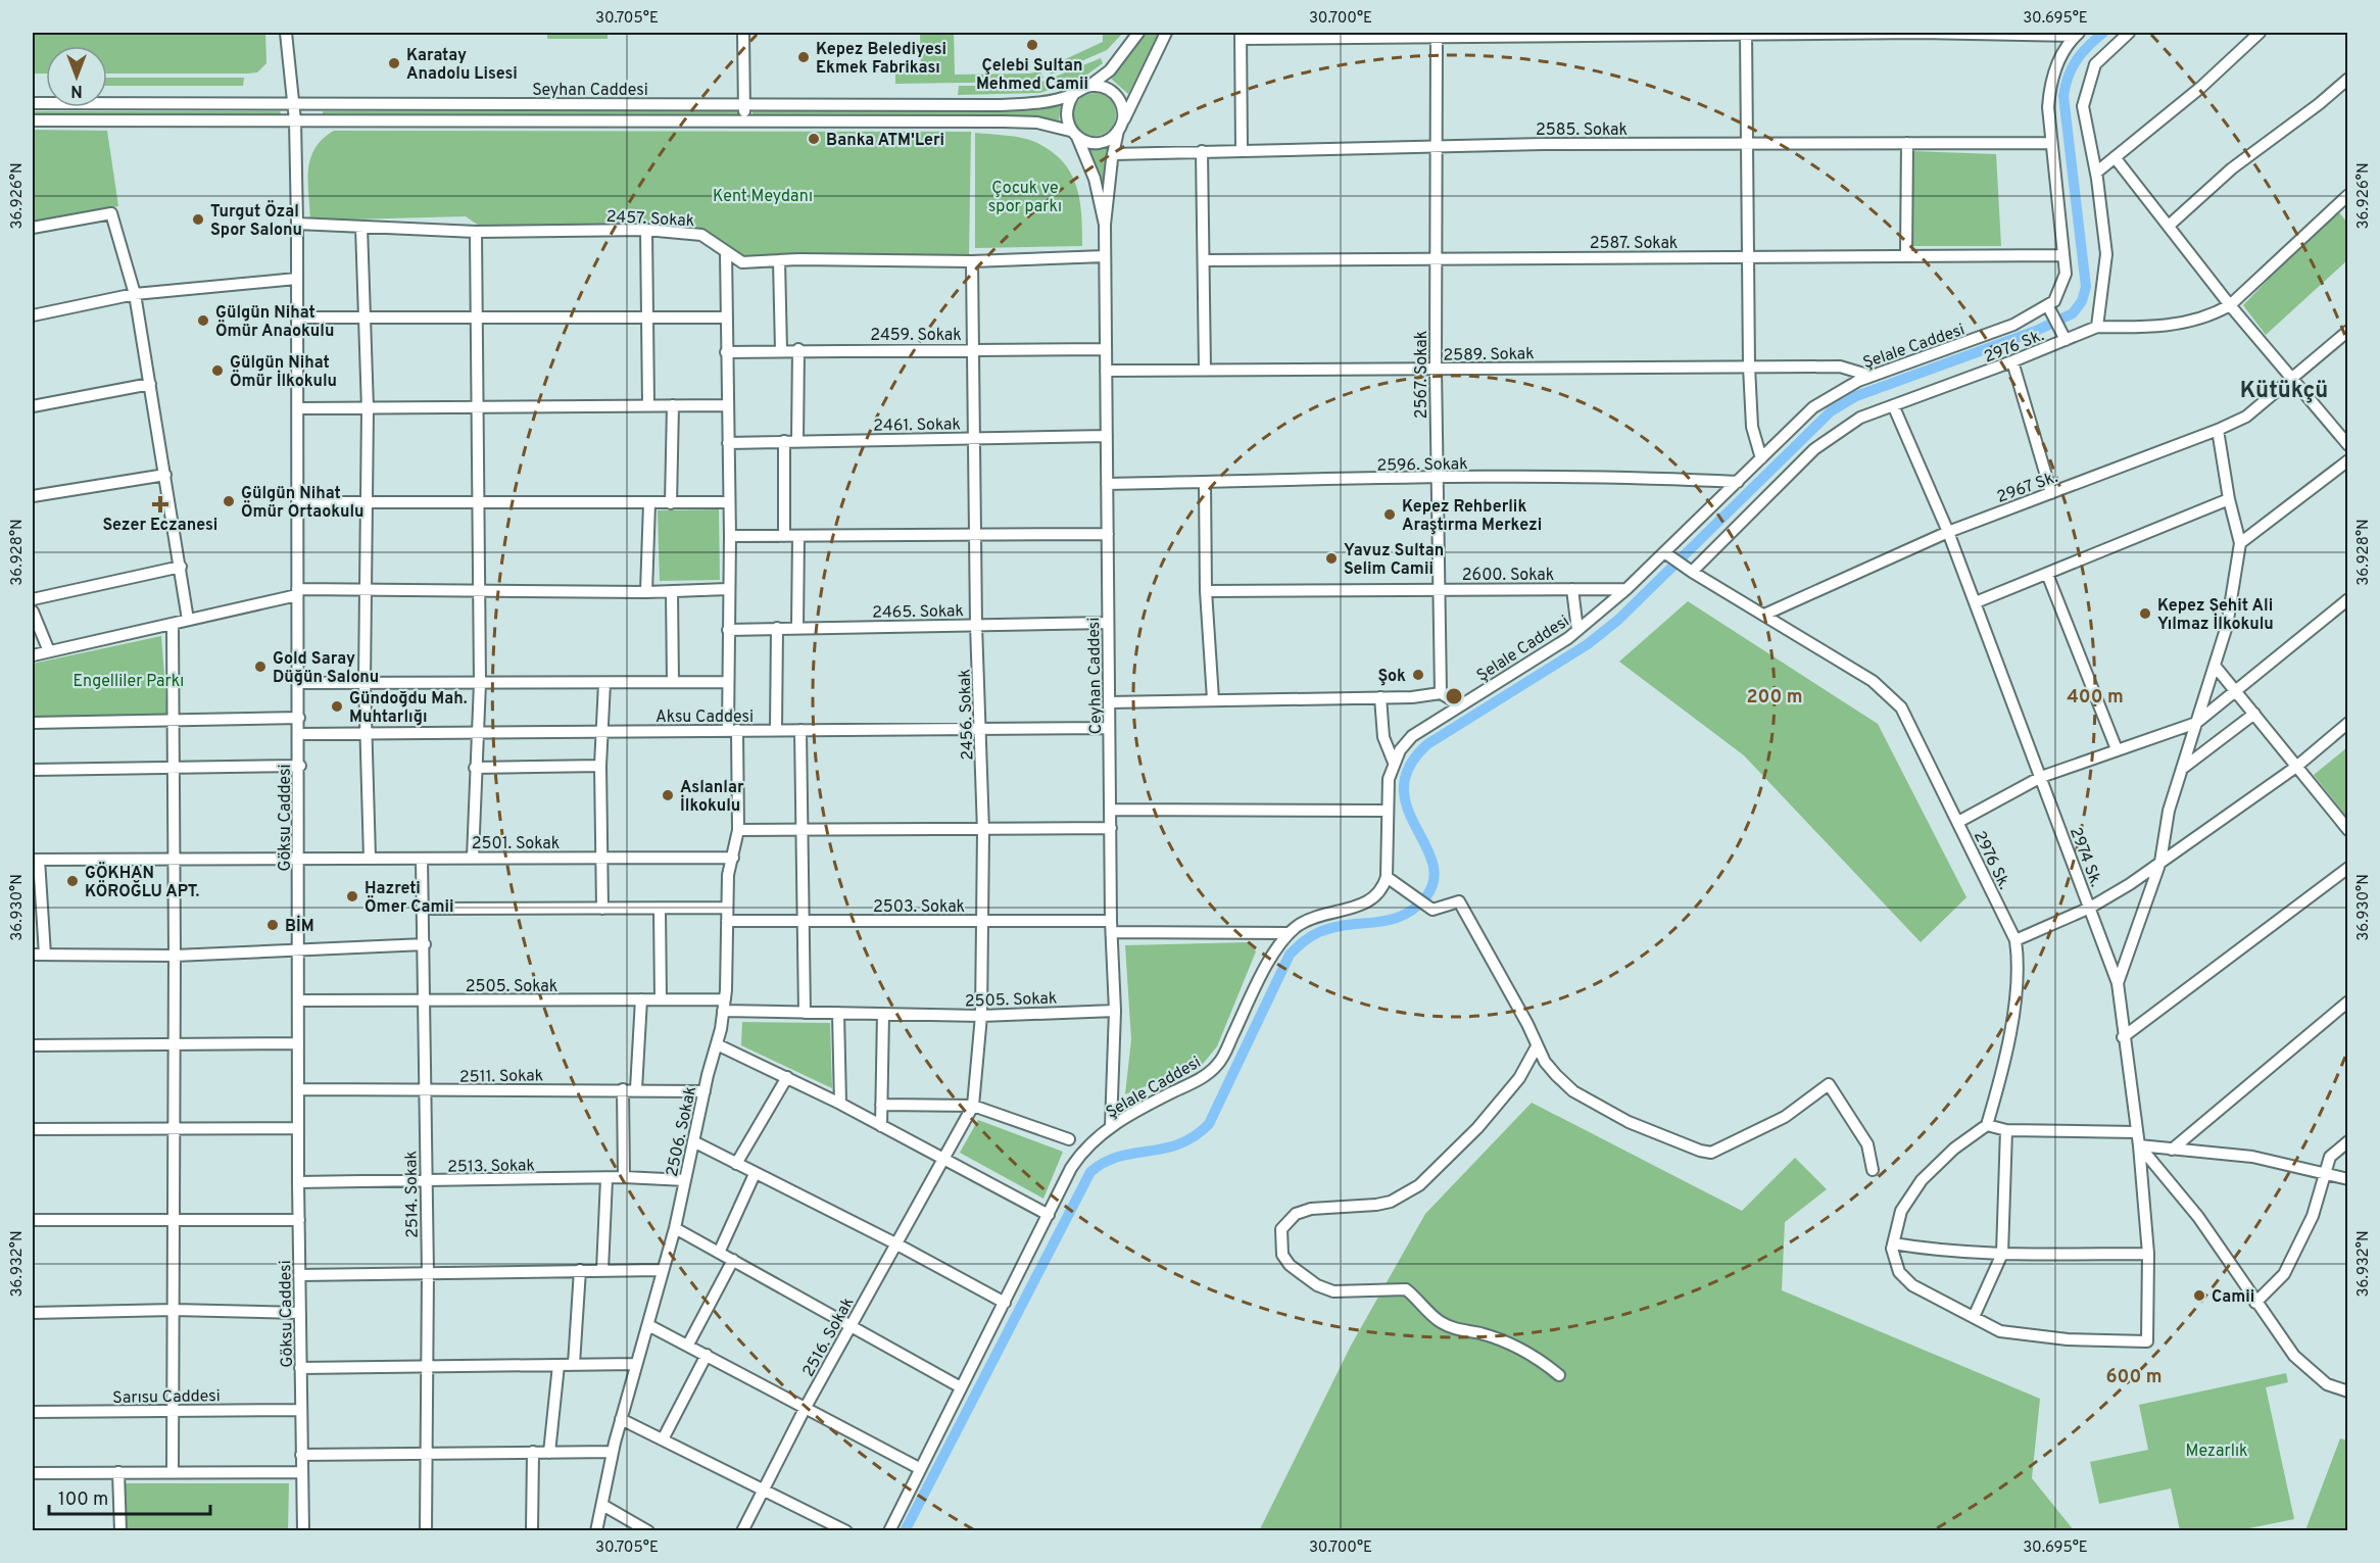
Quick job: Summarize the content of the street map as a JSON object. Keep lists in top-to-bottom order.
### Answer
{
  "streets": {
    "street": [
      "Seyhan Caddesi",
      "2585. Sokak",
      "2457. Sokak",
      "2587. Sokak",
      "2459. Sokak",
      "Şelale Caddesi",
      "2976 Sk.",
      "2589. Sokak",
      "2567. Sokak",
      "2461. Sokak",
      "2596. Sokak",
      "2967 Sk.",
      "2600. Sokak",
      "2465. Sokak",
      "Ceyhan Caddesi",
      "2456. Sokak",
      "Aksu Caddesi",
      "Göksu Caddesi",
      "2501. Sokak",
      "2974 Sk.",
      "2503. Sokak",
      "2505. Sokak",
      "2511. Sokak",
      "2506. Sokak",
      "2513. Sokak",
      "2514. Sokak",
      "2516. Sokak",
      "Sarısu Caddesi"
    ]
  },
  "crossings": [
    ["Seyhan Caddesi", "Ceyhan Caddesi"],
    ["Seyhan Caddesi", "Göksu Caddesi"],
    ["2585. Sokak", "2567. Sokak"],
    ["2585. Sokak", "Ceyhan Caddesi"],
    ["2457. Sokak", "Ceyhan Caddesi"],
    ["2457. Sokak", "2456. Sokak"],
    ["2457. Sokak", "Göksu Caddesi"],
    ["2457. Sokak", "2506. Sokak"],
    ["2587. Sokak", "2567. Sokak"],
    ["2459. Sokak", "Ceyhan Caddesi"],
    ["2459. Sokak", "2456. Sokak"],
    ["2459. Sokak", "2506. Sokak"],
    ["Şelale Caddesi", "2976 Sk."],
    ["Şelale Caddesi", "2589. Sokak"],
    ["Şelale Caddesi", "2596. Sokak"],
    ["Şelale Caddesi", "2600. Sokak"],
    ["Şelale Caddesi", "Ceyhan Caddesi"],
    ["Şelale Caddesi", "2503. Sokak"],
    ["2976 Sk.", "2967 Sk."],
    ["2976 Sk.", "2974 Sk."],
    ["2589. Sokak", "2567. Sokak"],
    ["2589. Sokak", "Ceyhan Caddesi"],
    ["2567. Sokak", "2596. Sokak"],
    ["2567. Sokak", "2600. Sokak"],
    ["2461. Sokak", "Ceyhan Caddesi"],
    ["2461. Sokak", "2456. Sokak"],
    ["2461. Sokak", "2506. Sokak"],
    ["2596. Sokak", "Ceyhan Caddesi"],
    ["2967 Sk.", "2974 Sk."],
    ["2465. Sokak", "Ceyhan Caddesi"],
    ["2465. Sokak", "2456. Sokak"],
    ["2465. Sokak", "2506. Sokak"],
    ["Ceyhan Caddesi", "Aksu Caddesi"],
    ["Ceyhan Caddesi", "2503. Sokak"],
    ["Ceyhan Caddesi", "2505. Sokak"],
    ["2456. Sokak", "Aksu Caddesi"],
    ["2456. Sokak", "2503. Sokak"],
    ["2456. Sokak", "2505. Sokak"],
    ["2456. Sokak", "2516. Sokak"],
    ["Aksu Caddesi", "Göksu Caddesi"],
    ["Aksu Caddesi", "2506. Sokak"],
    ["Göksu Caddesi", "2501. Sokak"],
    ["Göksu Caddesi", "2505. Sokak"],
    ["Göksu Caddesi", "2511. Sokak"],
    ["Göksu Caddesi", "2513. Sokak"],
    ["Göksu Caddesi", "Sarısu Caddesi"],
    ["2501. Sokak", "2506. Sokak"],
    ["2501. Sokak", "2514. Sokak"],
    ["2503. Sokak", "2506. Sokak"],
    ["2505. Sokak", "2506. Sokak"],
    ["2505. Sokak", "2514. Sokak"],
    ["2511. Sokak", "2506. Sokak"],
    ["2511. Sokak", "2514. Sokak"],
    ["2506. Sokak", "2513. Sokak"],
    ["2513. Sokak", "2514. Sokak"]
  ],
  "districts": ["Kütükçü"],
  "parks": [
    "Çocuk ve spor parkı",
    "Kent Meydanı",
    "Engelliler Parkı",
    "Mezarlık"
  ],
  "places": {
    "other": [
      "Çelebi Sultan Mehmed Camii",
      "Kepez Belediyesi Ekmek Fabrikası",
      "Karatay Anadolu Lisesi",
      "Banka ATM'Leri",
      "Turgut Özal Spor Salonu",
      "Gülgün Nihat Ömür Anaokulu",
      "Gülgün Nihat Ömür İlkokulu",
      "Gülgün Nihat Ömür Ortaokulu",
      "Kepez Rehberlik Araştırma Merkezi",
      "Yavuz Sultan Selim Camii",
      "Kepez Şehit Ali Yılmaz İlkokulu",
      "Gold Saray Düğün Salonu",
      "Şok",
      "Gündoğdu Mah. Muhtarlığı",
      "Aslanlar İlkokulu",
      "GÖKHAN KÖROĞLU APT.",
      "Hazreti Ömer Camii",
      "BİM",
      "Camii"
    ],
    "health": ["Sezer Eczanesi"]
  },
  "scale_bar": "100 m",
  "north": "bottom",
  "coordinates": [
    "30.705°E",
    "30.700°E",
    "30.695°E",
    "36.926°N",
    "36.928°N",
    "36.930°N",
    "36.932°N"
  ],
  "rings": ["200 m", "400 m", "600 m"]
}
